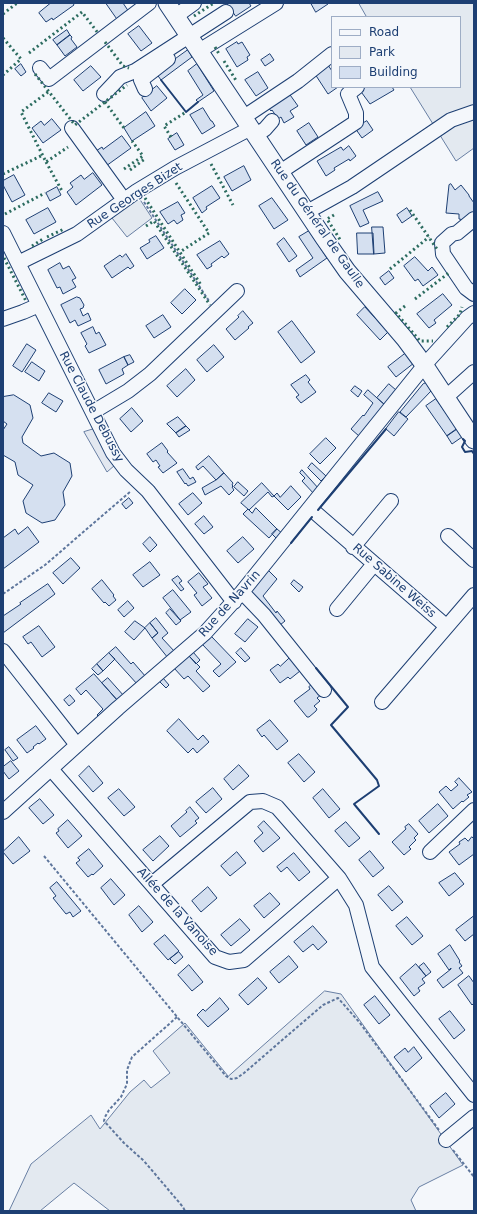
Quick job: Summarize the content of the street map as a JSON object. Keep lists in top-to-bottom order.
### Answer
{
  "streets": {
    "main road": ["Rue du Général de Gaulle"],
    "street": [
      "Rue Georges Bizet",
      "Rue Claude Debussy",
      "Rue Sabine Weiss",
      "Rue de Navrin",
      "Allée de la Vanoise"
    ]
  },
  "crossings": [
    ["Rue Georges Bizet", "Rue du Général de Gaulle"],
    ["Rue Georges Bizet", "Rue Claude Debussy"],
    ["Rue du Général de Gaulle", "Rue de Navrin"],
    ["Rue Claude Debussy", "Rue de Navrin"],
    ["Rue Sabine Weiss", "Rue de Navrin"],
    ["Rue de Navrin", "Allée de la Vanoise"]
  ],
  "legend": ["Road", "Park", "Building"]
}
